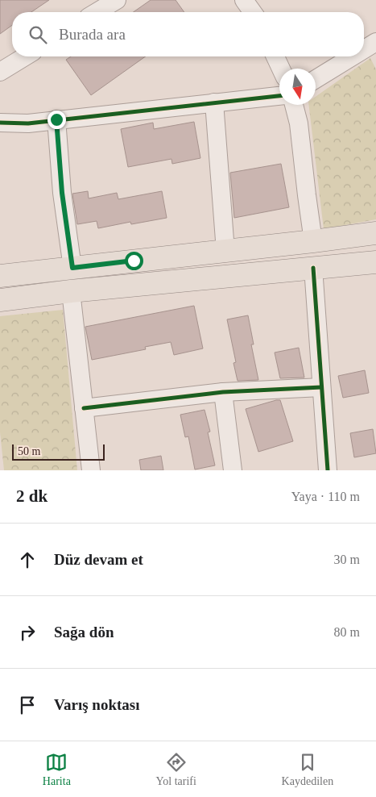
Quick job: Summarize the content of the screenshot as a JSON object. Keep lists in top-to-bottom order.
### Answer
{
  "scale_bar": "50 m",
  "north": "bottom",
  "page": {
    "search": "Burada ara",
    "scale": "50 m",
    "heading": ["2 dk", "Yaya · 110 m"],
    "list": [
      ["Düz devam et", "30 m"],
      ["Sağa dön", "80 m"],
      "Varış noktası"
    ],
    "nav": ["Harita", "Yol tarifi", "Kaydedilen"]
  }
}
